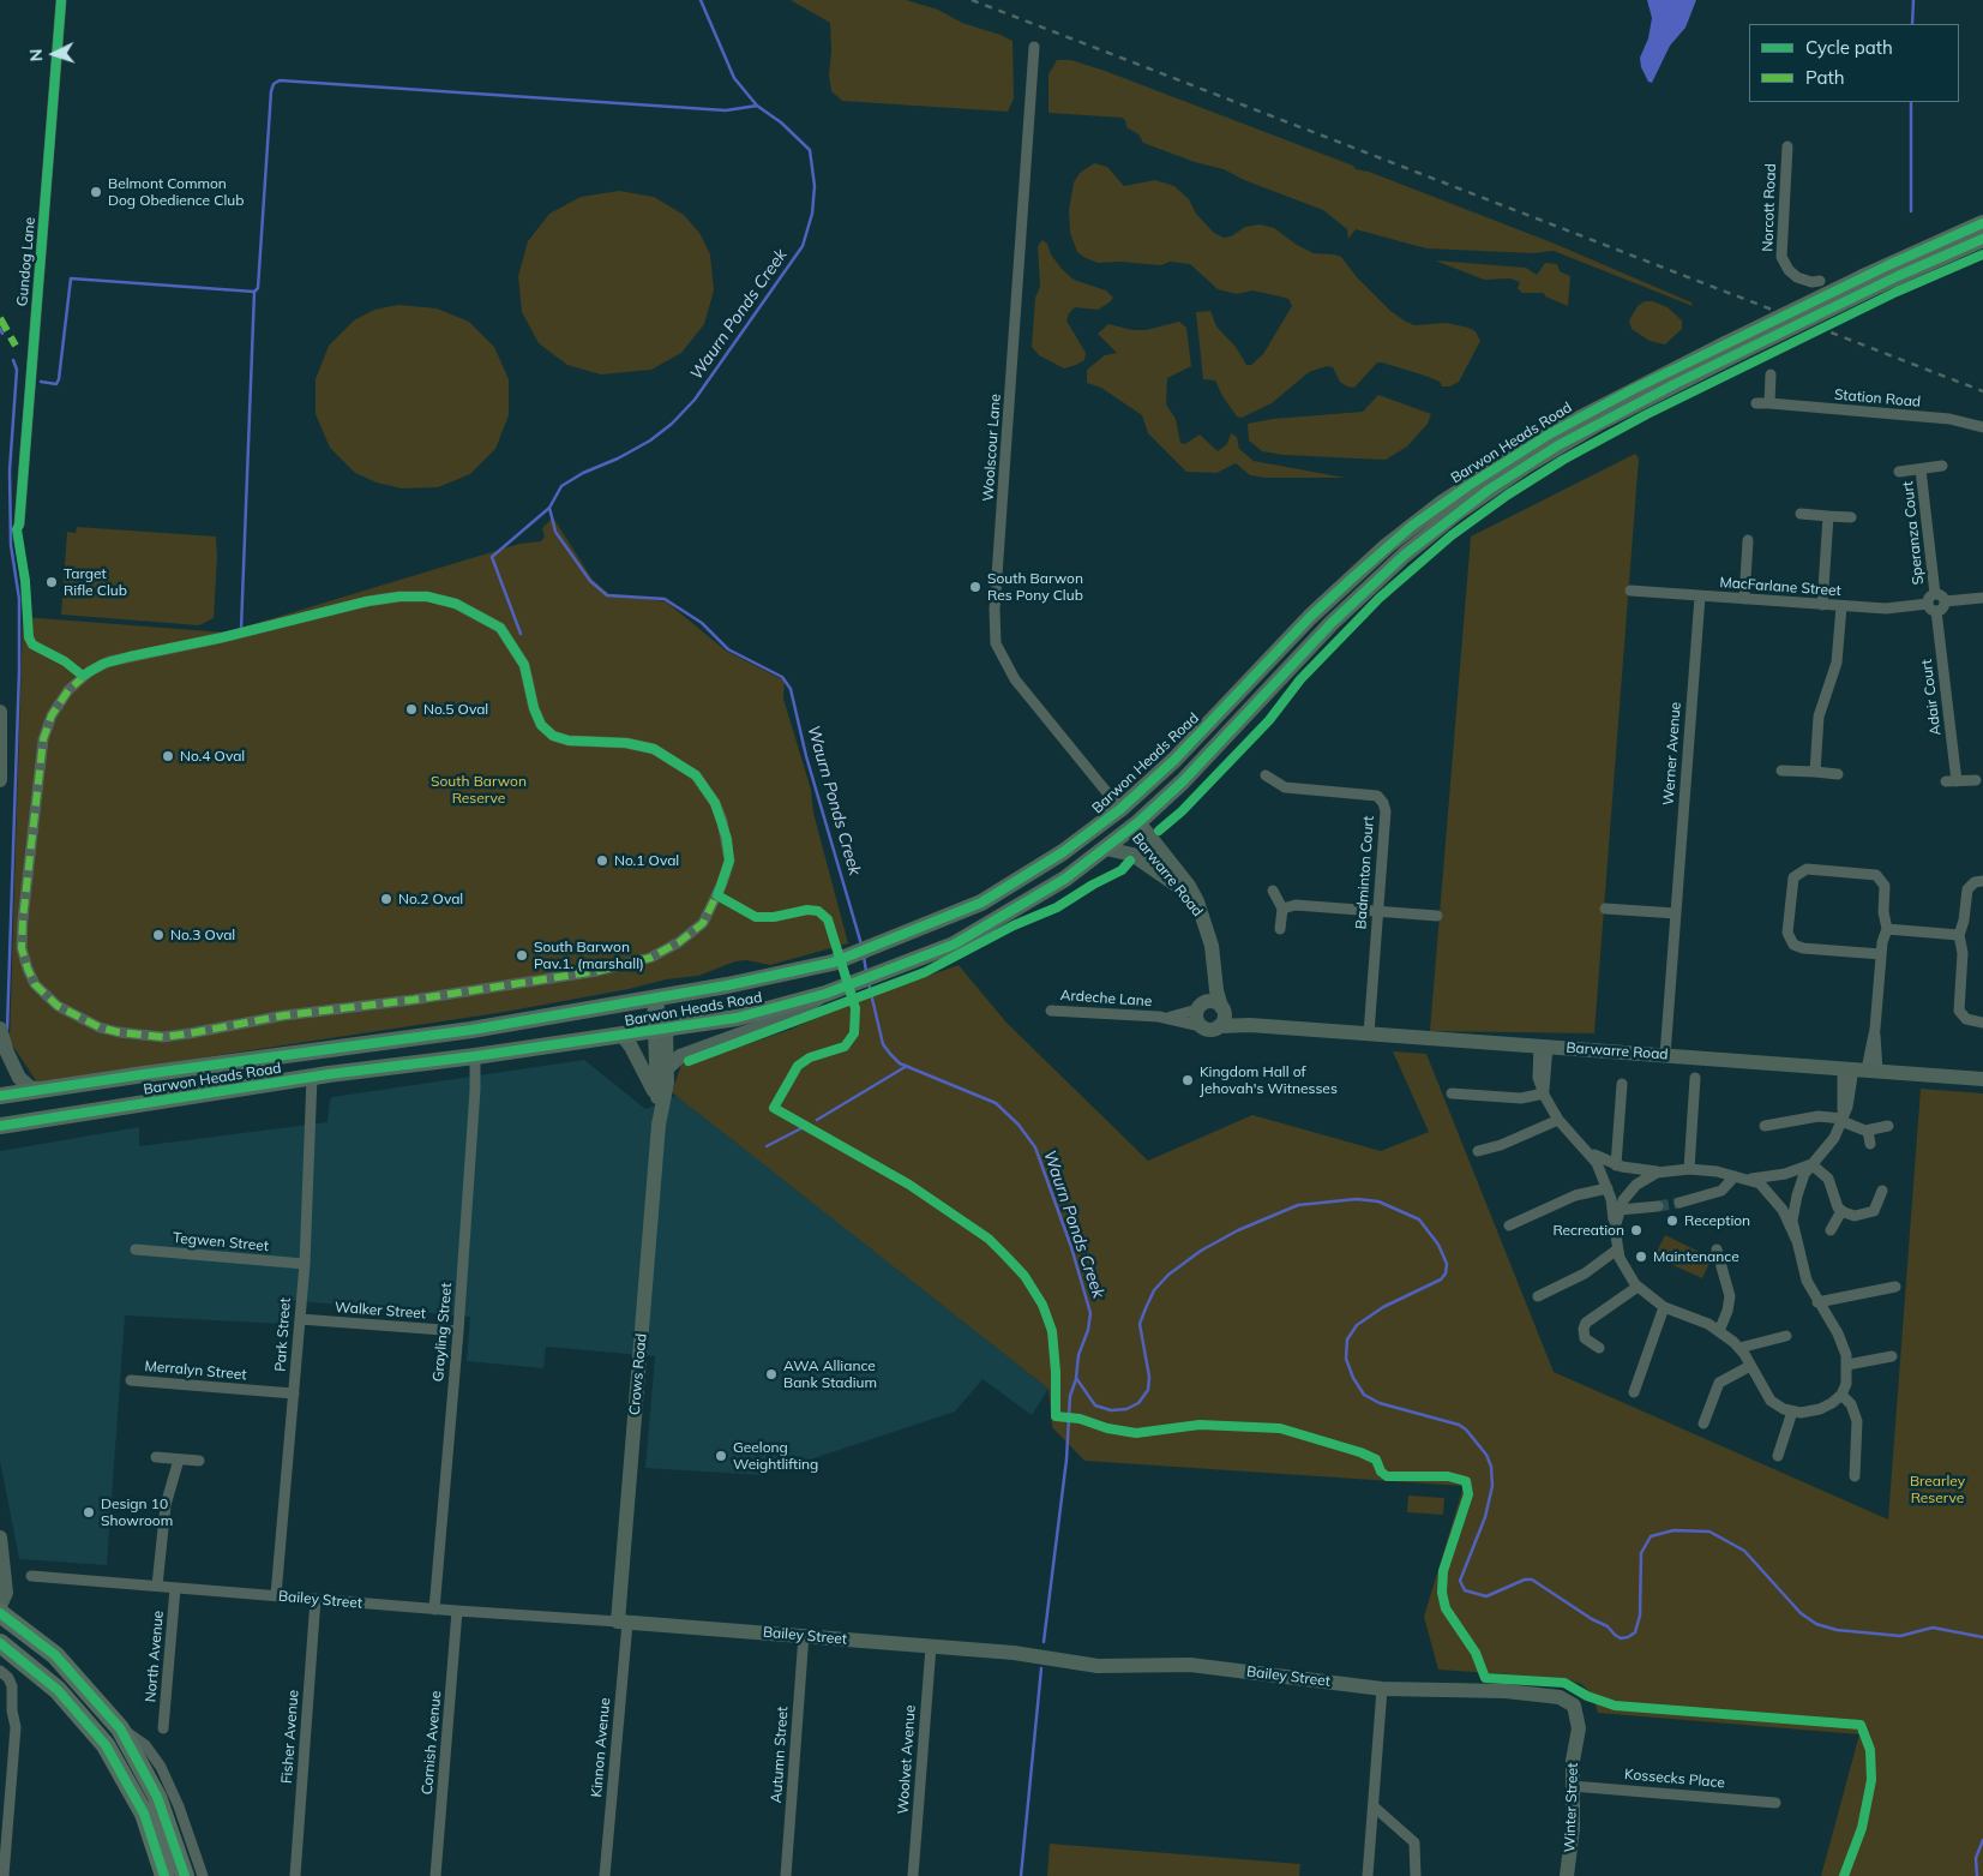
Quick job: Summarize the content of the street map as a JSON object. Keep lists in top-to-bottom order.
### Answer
{
  "streets": {
    "main road": ["Barwon Heads Road"],
    "street": [
      "Norcott Road",
      "Gundog Lane",
      "Station Road",
      "Woolscour Lane",
      "Speranza Court",
      "MacFarlane Street",
      "Adair Court",
      "Werner Avenue",
      "Badminton Court",
      "Barwarre Road",
      "Ardeche Lane",
      "Tegwen Street",
      "Walker Street",
      "Grayling Street",
      "Park Street",
      "Merralyn Street",
      "Crows Road",
      "Bailey Street",
      "North Avenue",
      "Fisher Avenue",
      "Cornish Avenue",
      "Kinnon Avenue",
      "Autumn Street",
      "Woolvet Avenue",
      "Kossecks Place",
      "Winter Street"
    ]
  },
  "crossings": [
    ["Barwon Heads Road", "Woolscour Lane"],
    ["Barwon Heads Road", "Barwarre Road"],
    ["Barwon Heads Road", "Grayling Street"],
    ["Barwon Heads Road", "Park Street"],
    ["Barwon Heads Road", "Crows Road"],
    ["Speranza Court", "MacFarlane Street"],
    ["Speranza Court", "Adair Court"],
    ["MacFarlane Street", "Adair Court"],
    ["MacFarlane Street", "Werner Avenue"],
    ["Werner Avenue", "Barwarre Road"],
    ["Badminton Court", "Barwarre Road"],
    ["Barwarre Road", "Ardeche Lane"],
    ["Tegwen Street", "Park Street"],
    ["Walker Street", "Grayling Street"],
    ["Walker Street", "Park Street"],
    ["Grayling Street", "Bailey Street"],
    ["Park Street", "Merralyn Street"],
    ["Park Street", "Bailey Street"],
    ["Crows Road", "Bailey Street"],
    ["Crows Road", "Kinnon Avenue"],
    ["Bailey Street", "North Avenue"],
    ["Bailey Street", "Fisher Avenue"],
    ["Bailey Street", "Cornish Avenue"],
    ["Bailey Street", "Kinnon Avenue"],
    ["Bailey Street", "Autumn Street"],
    ["Bailey Street", "Woolvet Avenue"],
    ["Bailey Street", "Winter Street"],
    ["Kossecks Place", "Winter Street"]
  ],
  "water": ["Waurn Ponds Creek"],
  "parks": ["South Barwon Reserve", "Brearley Reserve"],
  "places": [
    "Belmont Common Dog Obedience Club",
    "Target Rifle Club",
    "South Barwon Res Pony Club",
    "No.5 Oval",
    "No.4 Oval",
    "No.1 Oval",
    "No.2 Oval",
    "No.3 Oval",
    "South Barwon Pav.1. (marshall)",
    "Kingdom Hall of Jehovah's Witnesses",
    "Reception",
    "Recreation",
    "Maintenance",
    "AWA Alliance Bank Stadium",
    "Geelong Weightlifting",
    "Design 10 Showroom"
  ],
  "legend": ["Cycle path", "Path"],
  "north": "left"
}
